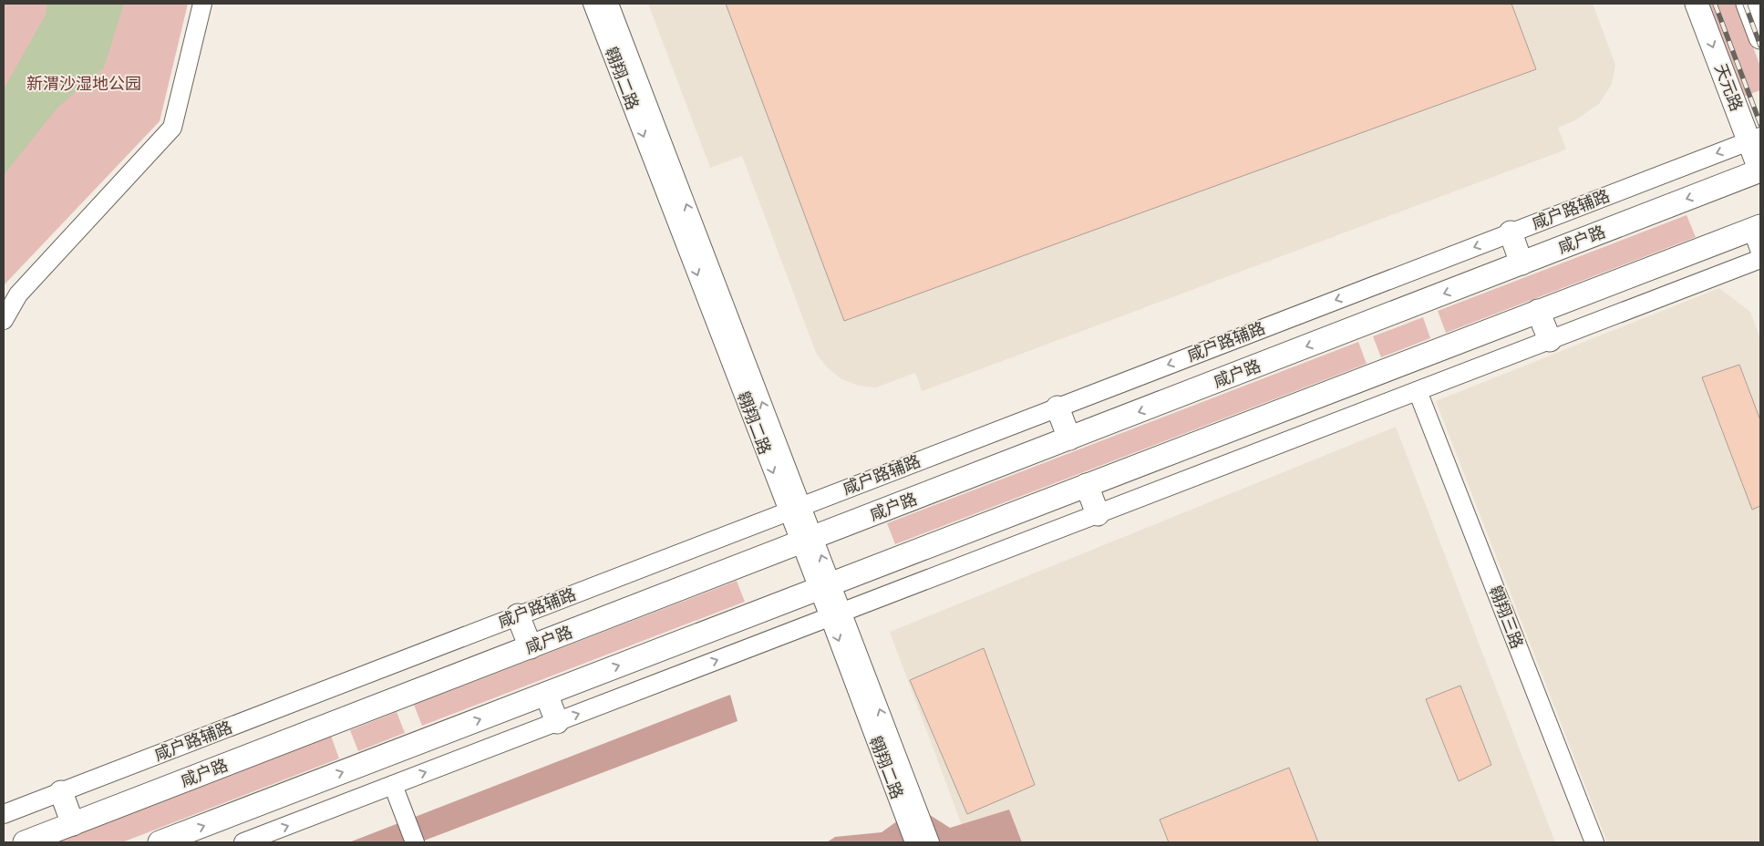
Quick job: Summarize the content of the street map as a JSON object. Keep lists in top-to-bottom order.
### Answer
{
  "streets": {
    "main road": ["天元路", "咸户路"],
    "street": ["翱翔二路", "咸户路辅路", "翱翔三路"]
  },
  "crossings": [
    ["翱翔二路", "咸户路辅路"],
    ["翱翔二路", "咸户路"],
    ["天元路", "咸户路辅路"],
    ["天元路", "咸户路"]
  ],
  "one_way": ["天元路"],
  "parks": ["新渭沙湿地公园"]
}
